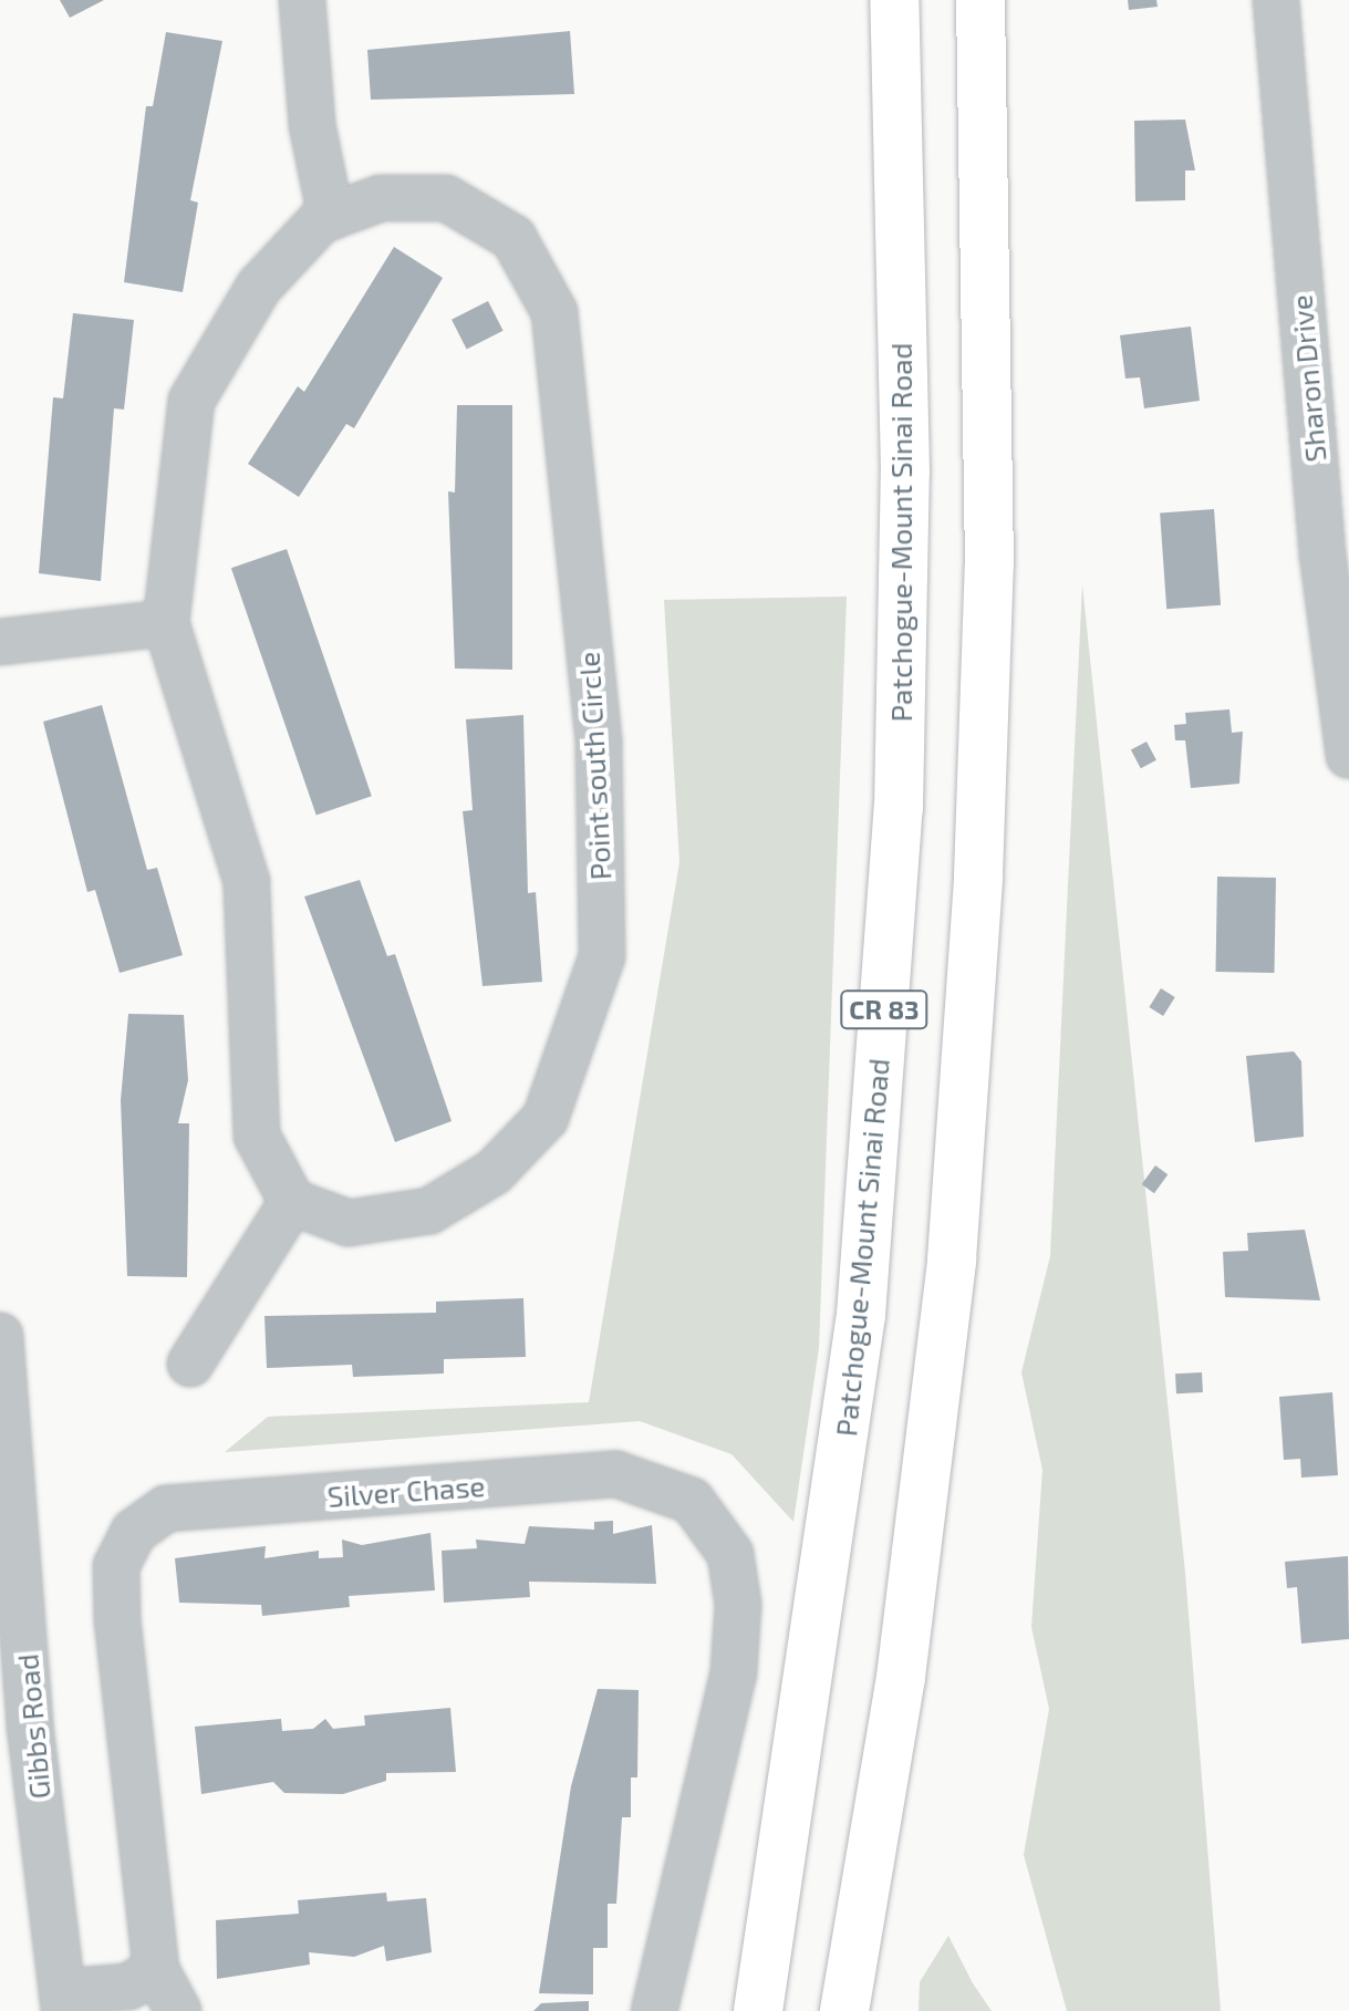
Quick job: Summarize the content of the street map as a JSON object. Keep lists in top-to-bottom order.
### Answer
{
  "streets": {
    "highway": ["Patchogue-Mount Sinai Road", "CR 83"],
    "street": [
      "Sharon Drive",
      "Point south Circle",
      "Silver Chase",
      "Gibbs Road"
    ]
  }
}
